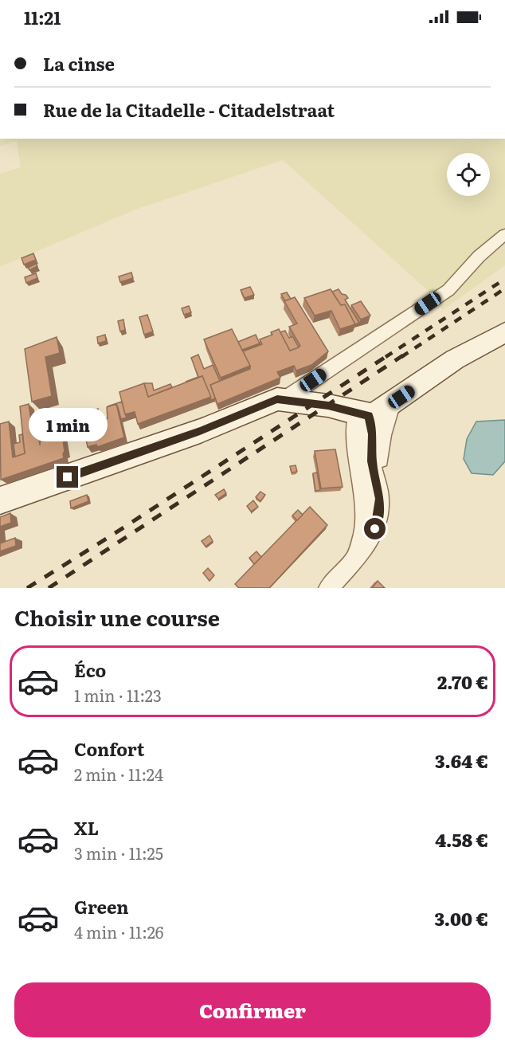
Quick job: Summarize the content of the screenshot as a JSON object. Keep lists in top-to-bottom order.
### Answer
{
  "page": {
    "status": "11:21",
    "banner": ["La cinse", "Rue de la Citadelle - Citadelstraat"],
    "bubble": "1 min",
    "heading": "Choisir une course",
    "list": [
      {
        "name": "Éco",
        "note": "1 min · 11:23",
        "value": "2.70 €"
      },
      {
        "name": "Confort",
        "note": "2 min · 11:24",
        "value": "3.64 €"
      },
      {
        "name": "XL",
        "note": "3 min · 11:25",
        "value": "4.58 €"
      },
      {
        "name": "Green",
        "note": "4 min · 11:26",
        "value": "3.00 €"
      }
    ],
    "buttons": "Confirmer"
  }
}
